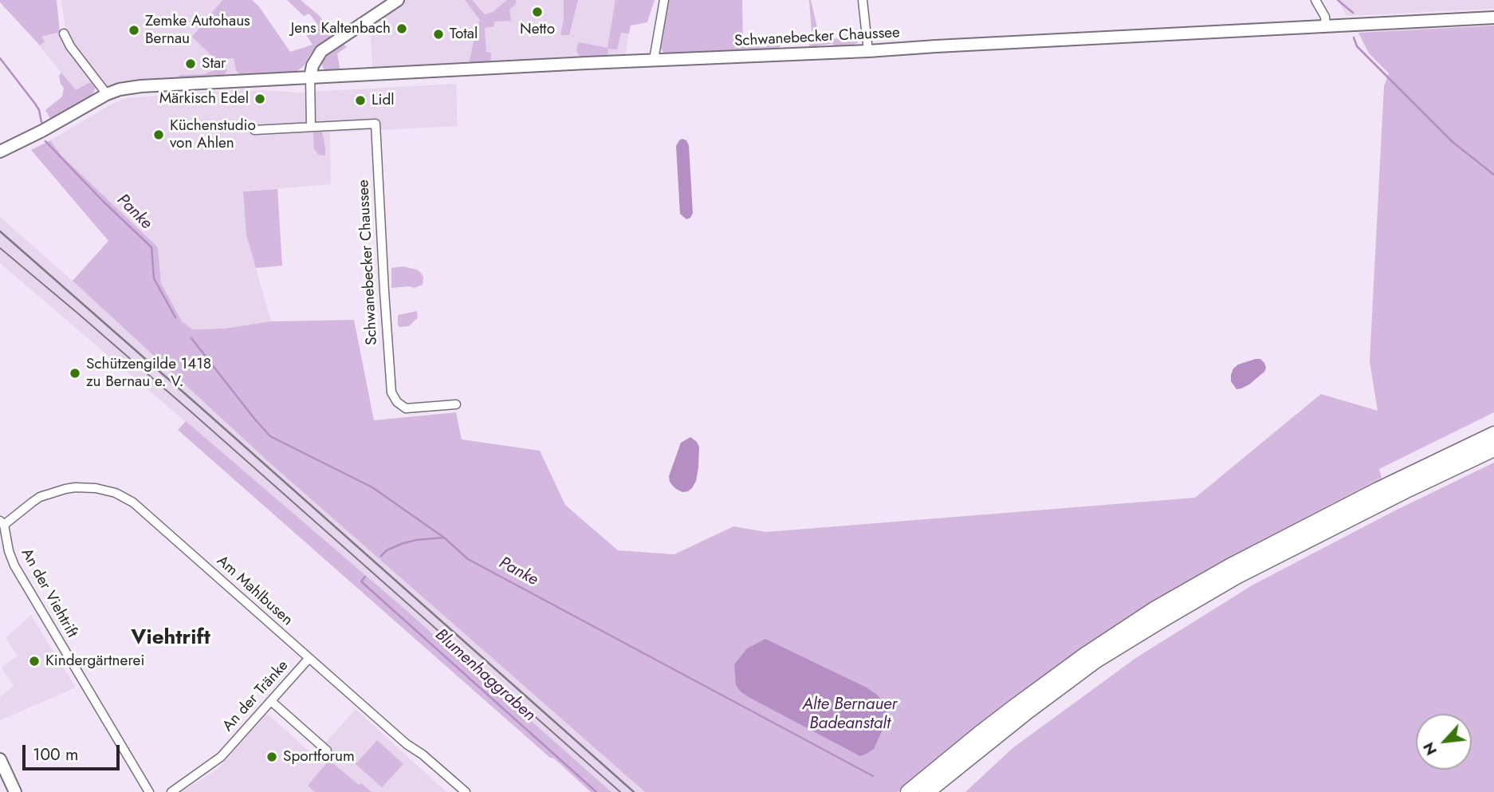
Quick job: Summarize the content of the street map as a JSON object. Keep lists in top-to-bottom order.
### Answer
{
  "streets": {
    "main road": ["Schwanebecker Chaussee"],
    "street": ["Am Mahlbusen", "An der Viehtrift", "An der Tränke"]
  },
  "crossings": [
    ["Am Mahlbusen", "An der Viehtrift"],
    ["Am Mahlbusen", "An der Tränke"]
  ],
  "districts": ["Viehtrift"],
  "water": ["Panke", "Blumenhaggraben", "Alte Bernauer Badeanstalt"],
  "places": [
    "Netto",
    "Jens Kaltenbach",
    "Zemke Autohaus Bernau",
    "Total",
    "Star",
    "Märkisch Edel",
    "Lidl",
    "Küchenstudio von Ahlen",
    "Schützengilde 1418 zu Bernau e. V.",
    "Kindergärtnerei",
    "Sportforum"
  ],
  "scale_bar": "100 m",
  "north": "bottom left"
}
